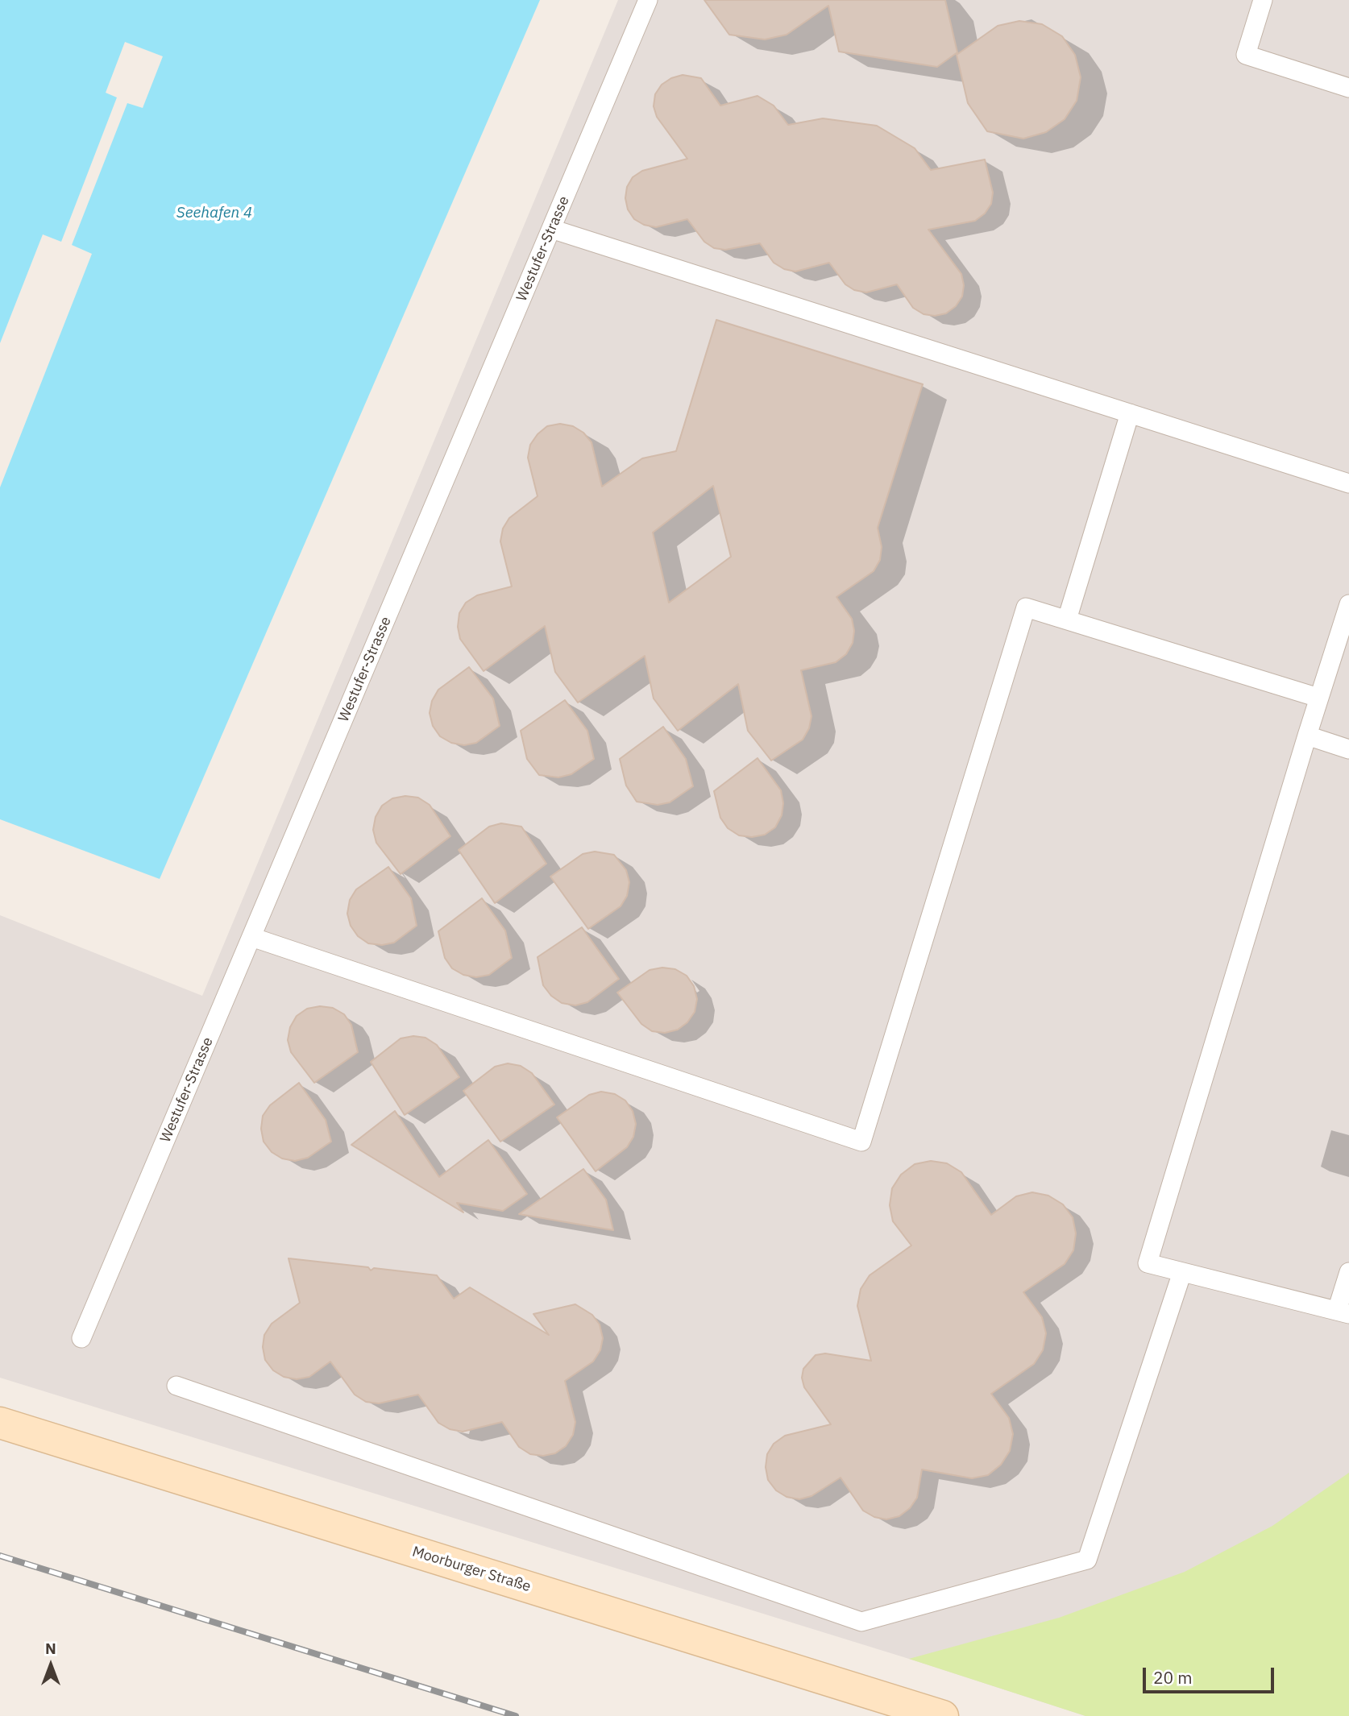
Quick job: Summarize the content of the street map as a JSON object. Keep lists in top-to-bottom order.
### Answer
{
  "streets": {
    "main road": ["Moorburger Straße"],
    "lane": ["Westufer-Strasse"]
  },
  "water": ["Seehafen 4"],
  "scale_bar": "20 m",
  "north": "top"
}
